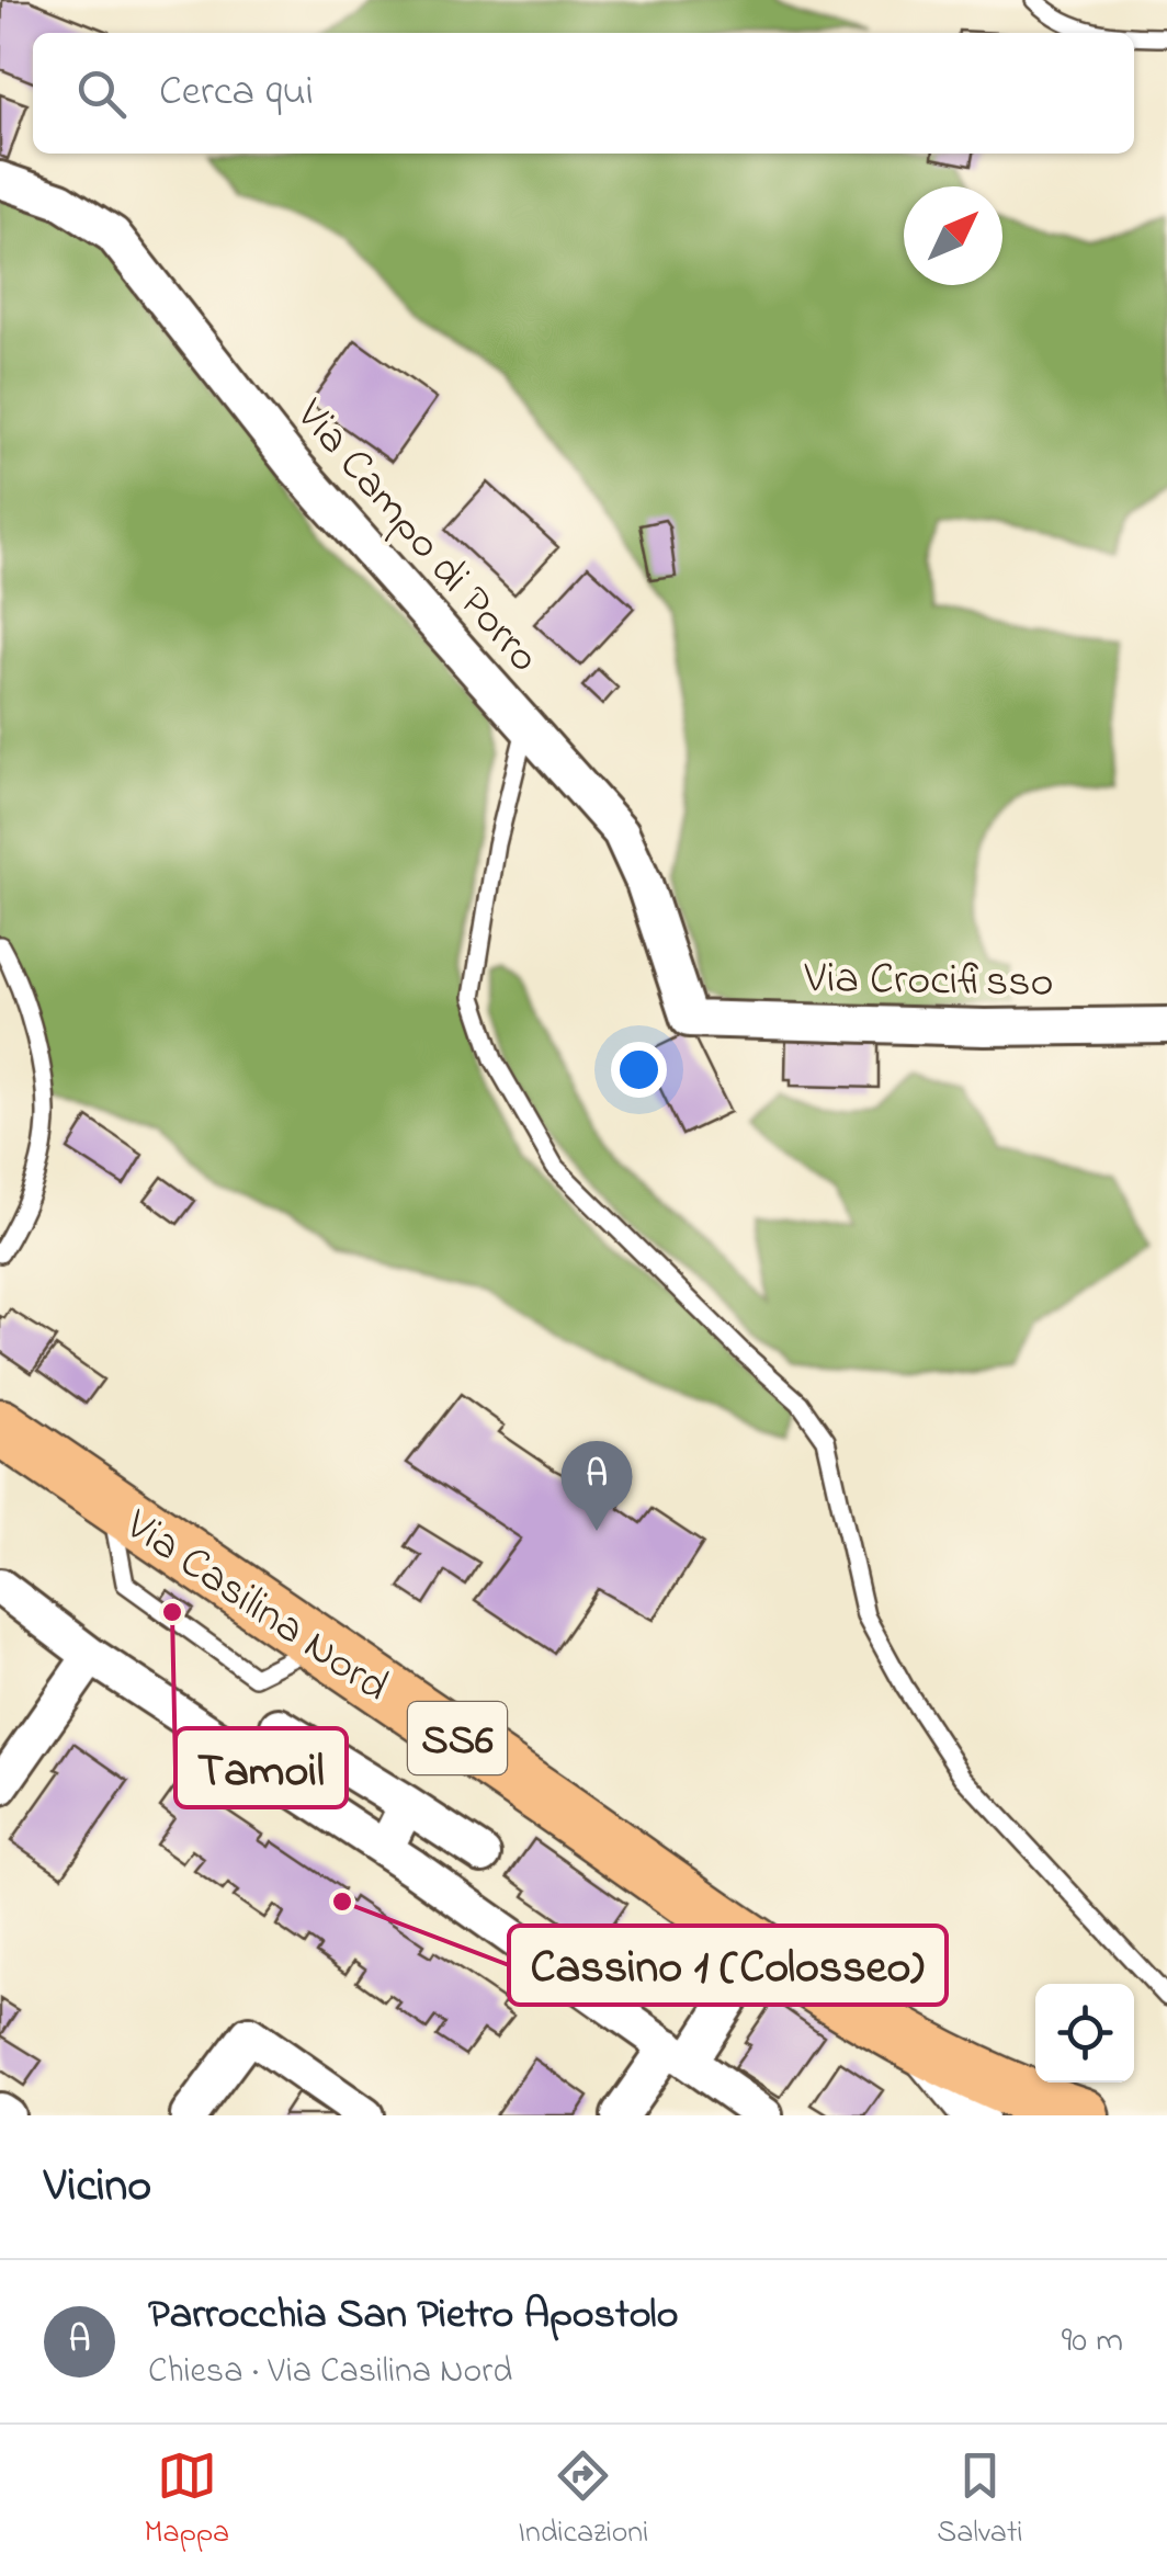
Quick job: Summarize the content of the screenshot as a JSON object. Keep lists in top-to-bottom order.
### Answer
{
  "streets": {
    "main road": ["Via Casilina Nord", "SS6"],
    "street": ["Via Campo di Porro", "Via Crocifisso"]
  },
  "crossings": [
    ["Via Campo di Porro", "Via Crocifisso"]
  ],
  "places": ["Tamoil", "Cassino 1 (Colosseo)"],
  "north": "top right",
  "page": {
    "search": "Cerca qui",
    "pins": "A",
    "heading": "Vicino",
    "list": [
      {
        "mark": "A",
        "name": "Parrocchia San Pietro Apostolo",
        "note": "Chiesa · Via Casilina Nord",
        "value": "90 m"
      }
    ],
    "nav": ["Mappa", "Indicazioni", "Salvati"]
  }
}
